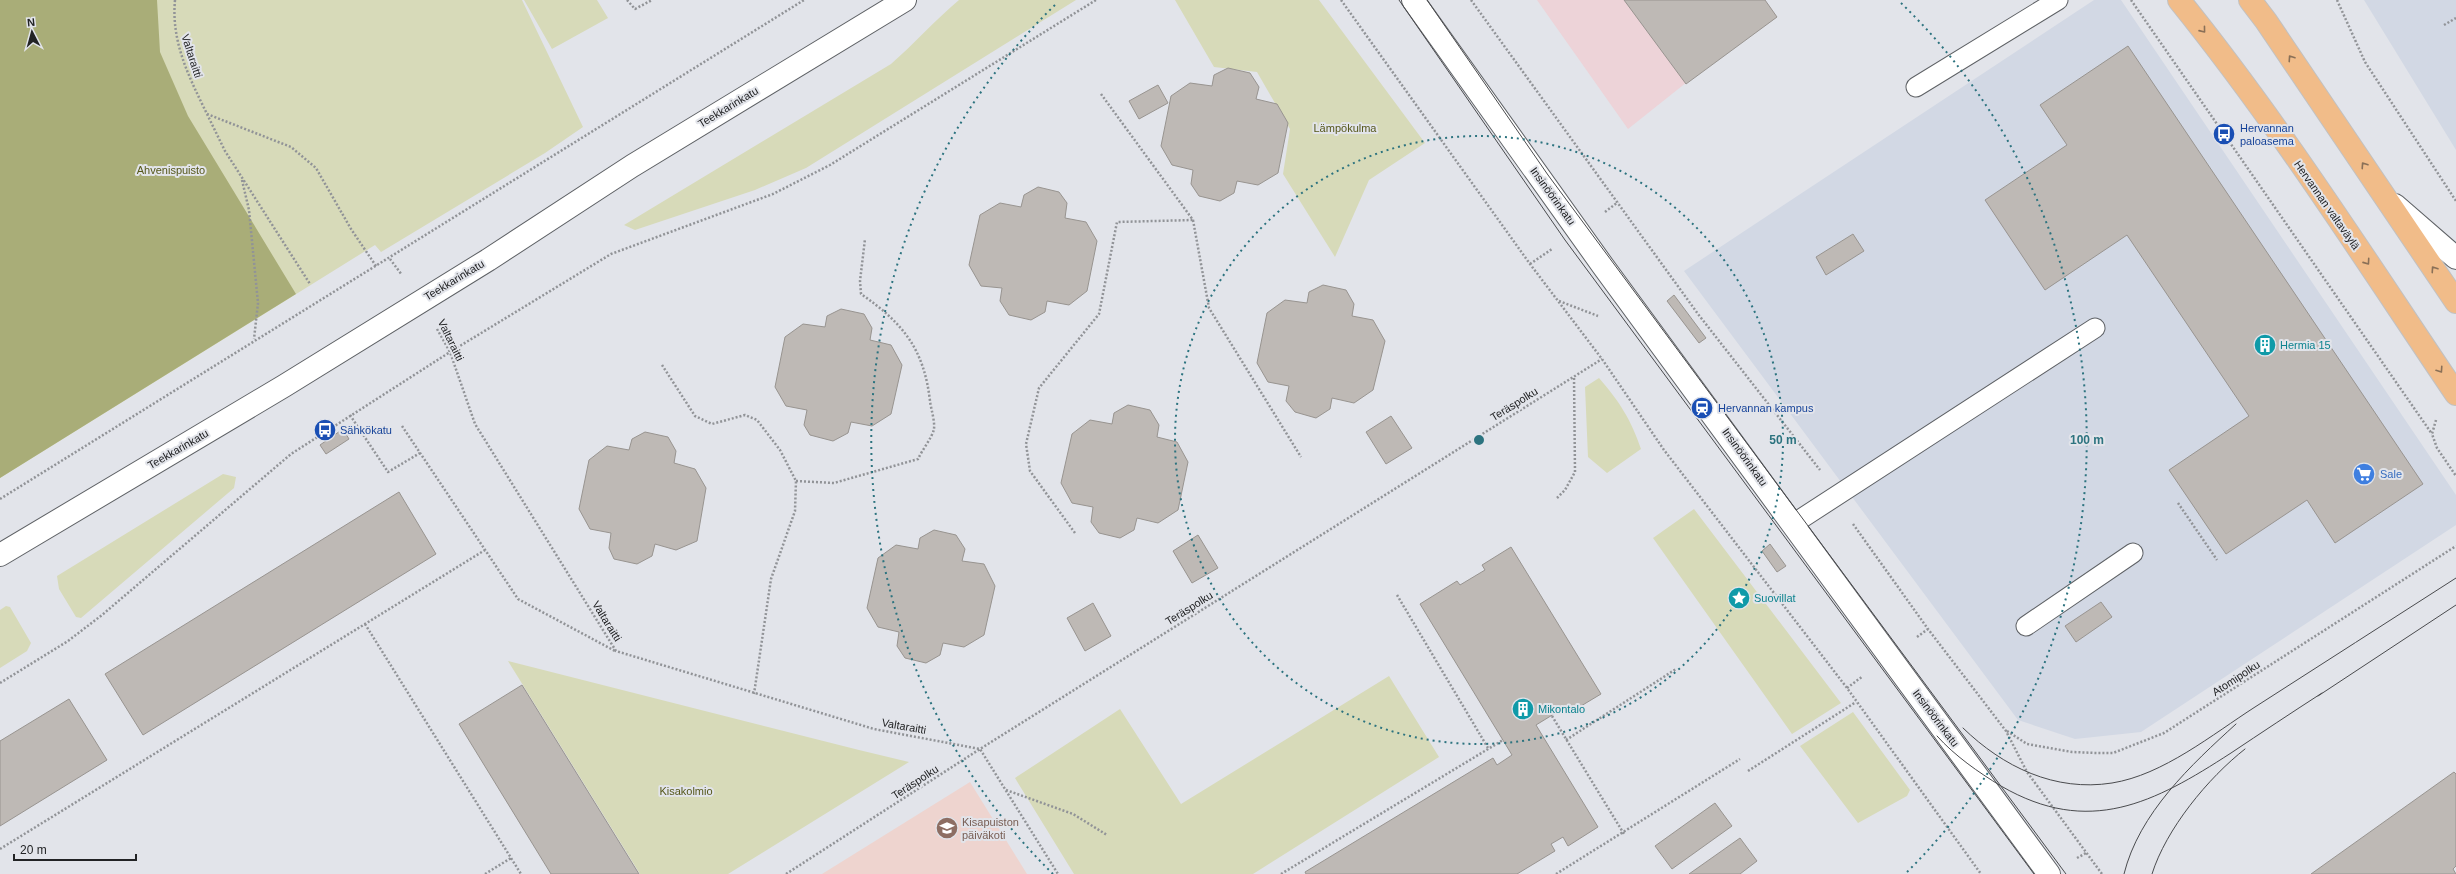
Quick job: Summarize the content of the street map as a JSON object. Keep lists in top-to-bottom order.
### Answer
{
  "streets": {
    "main road": ["Hervannan valtaväylä"],
    "street": ["Teekkarinkatu", "Insinöörinkatu"],
    "path": ["Valtaraitti", "Teräspolku", "Atomipolku"]
  },
  "crossings": [
    ["Valtaraitti", "Teekkarinkatu"],
    ["Valtaraitti", "Teräspolku"]
  ],
  "parks": ["Lämpökulma", "Ahvenispuisto", "Kisakolmio"],
  "places": {
    "bus stop": ["Hervannan paloasema", "Sähkökatu"],
    "building": ["Hermia 15", "Mikontalo"],
    "station": ["Hervannan kampus"],
    "supermarket": ["Sale"],
    "place": ["Suovillat"],
    "school or university": ["Kisapuiston päiväkoti"]
  },
  "scale_bar": "20 m",
  "north": "top",
  "rings": ["50 m", "100 m"]
}
